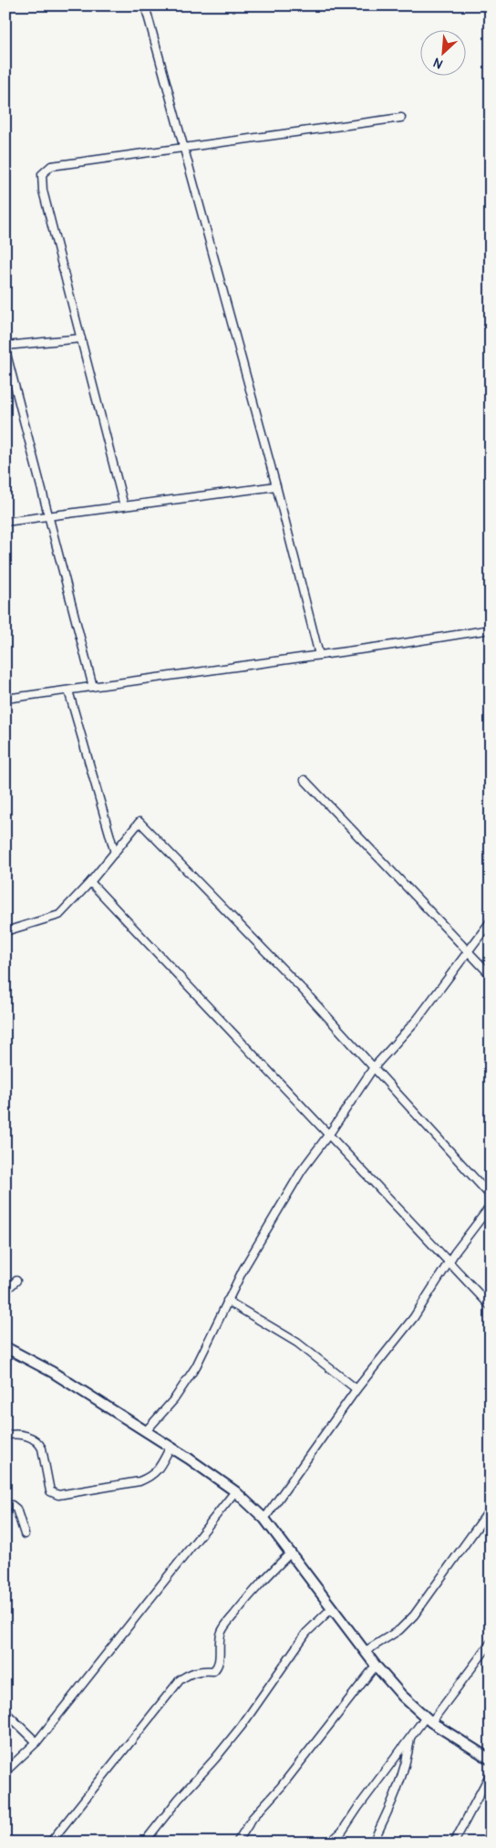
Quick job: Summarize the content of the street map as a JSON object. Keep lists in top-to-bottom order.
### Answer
{
  "north": "bottom left"
}
